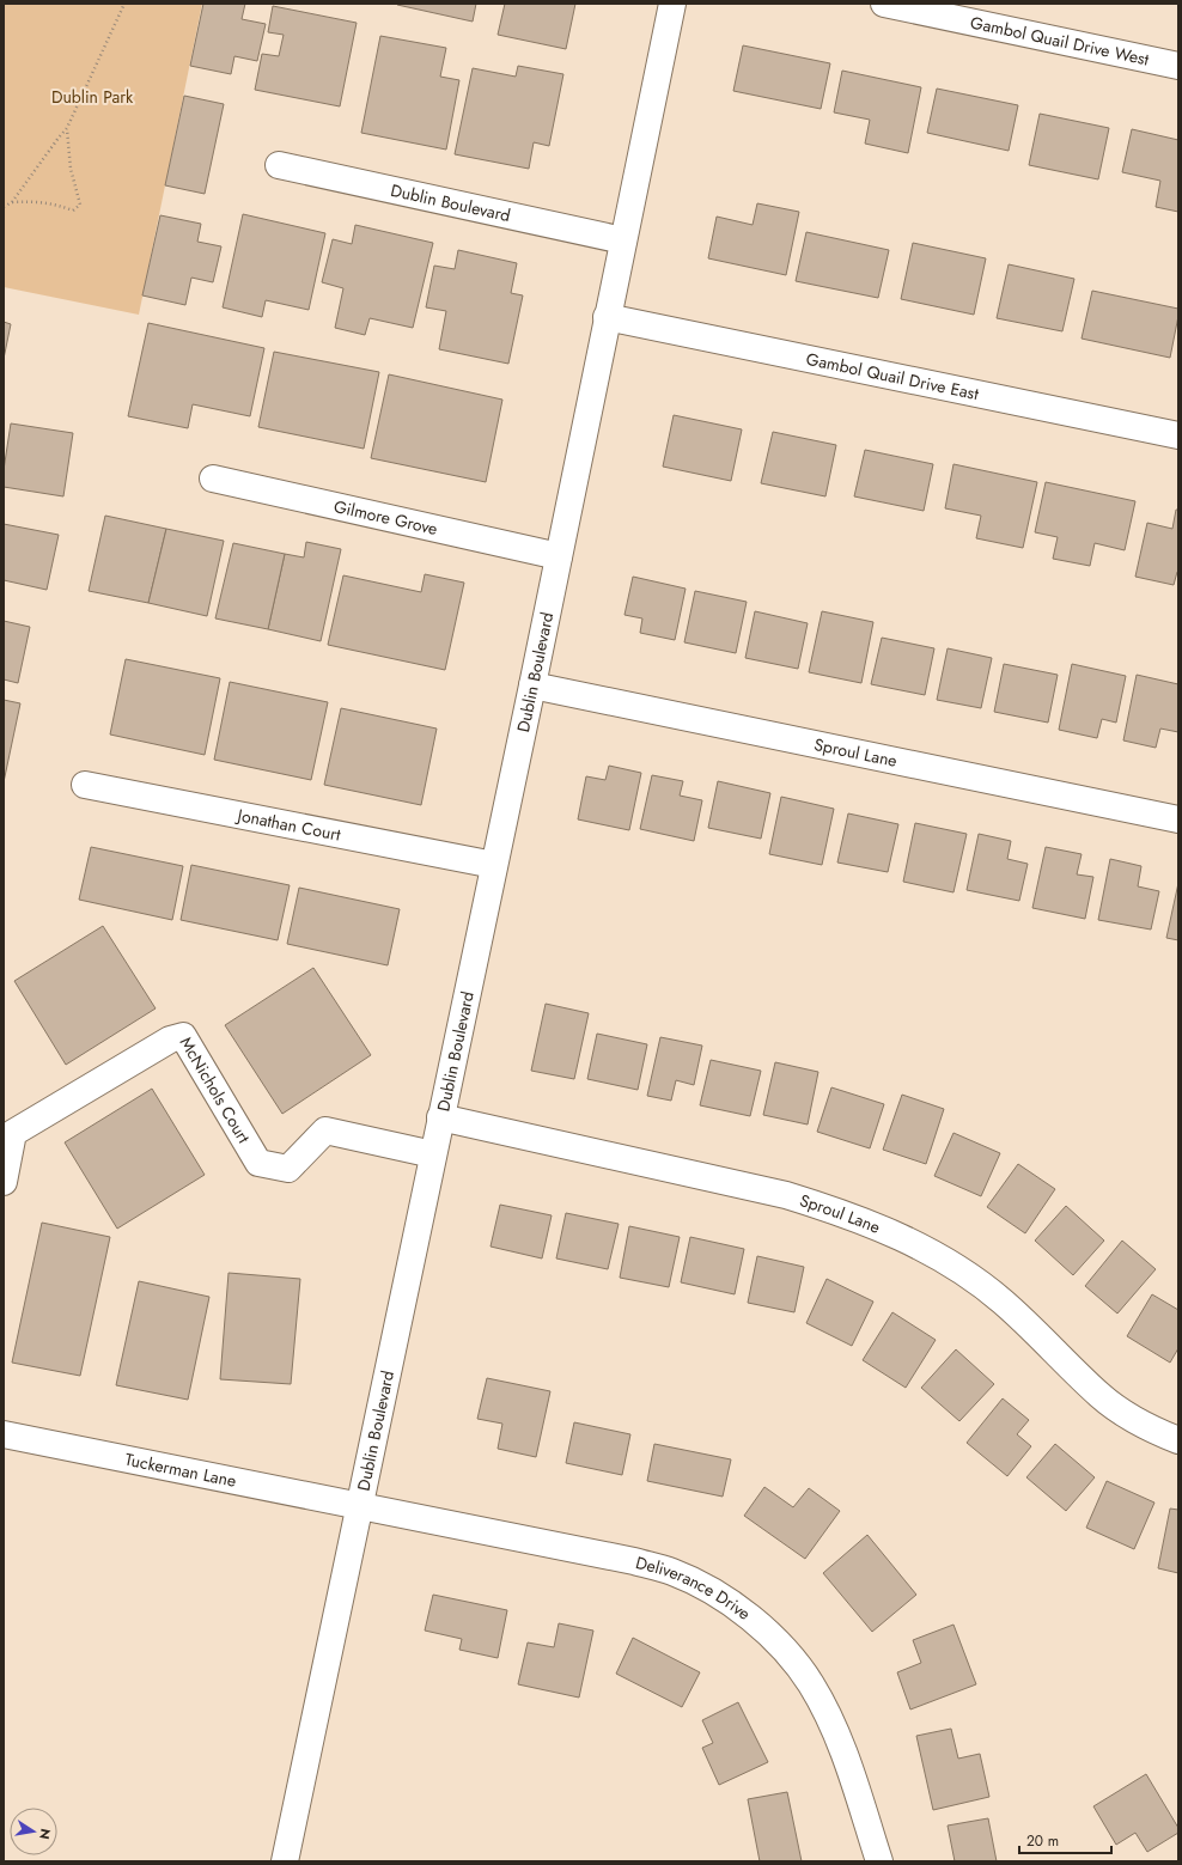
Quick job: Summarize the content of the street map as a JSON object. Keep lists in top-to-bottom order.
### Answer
{
  "streets": {
    "street": [
      "Gambol Quail Drive West",
      "Dublin Boulevard",
      "Gambol Quail Drive East",
      "Gilmore Grove",
      "Sproul Lane",
      "Jonathan Court",
      "McNichols Court",
      "Tuckerman Lane",
      "Deliverance Drive"
    ]
  },
  "crossings": [
    ["Dublin Boulevard", "Gambol Quail Drive East"],
    ["Dublin Boulevard", "Gilmore Grove"],
    ["Dublin Boulevard", "Sproul Lane"],
    ["Dublin Boulevard", "Jonathan Court"],
    ["Dublin Boulevard", "McNichols Court"],
    ["Dublin Boulevard", "Tuckerman Lane"],
    ["Dublin Boulevard", "Deliverance Drive"],
    ["Tuckerman Lane", "Deliverance Drive"]
  ],
  "parks": ["Dublin Park"],
  "scale_bar": "20 m",
  "north": "right"
}
